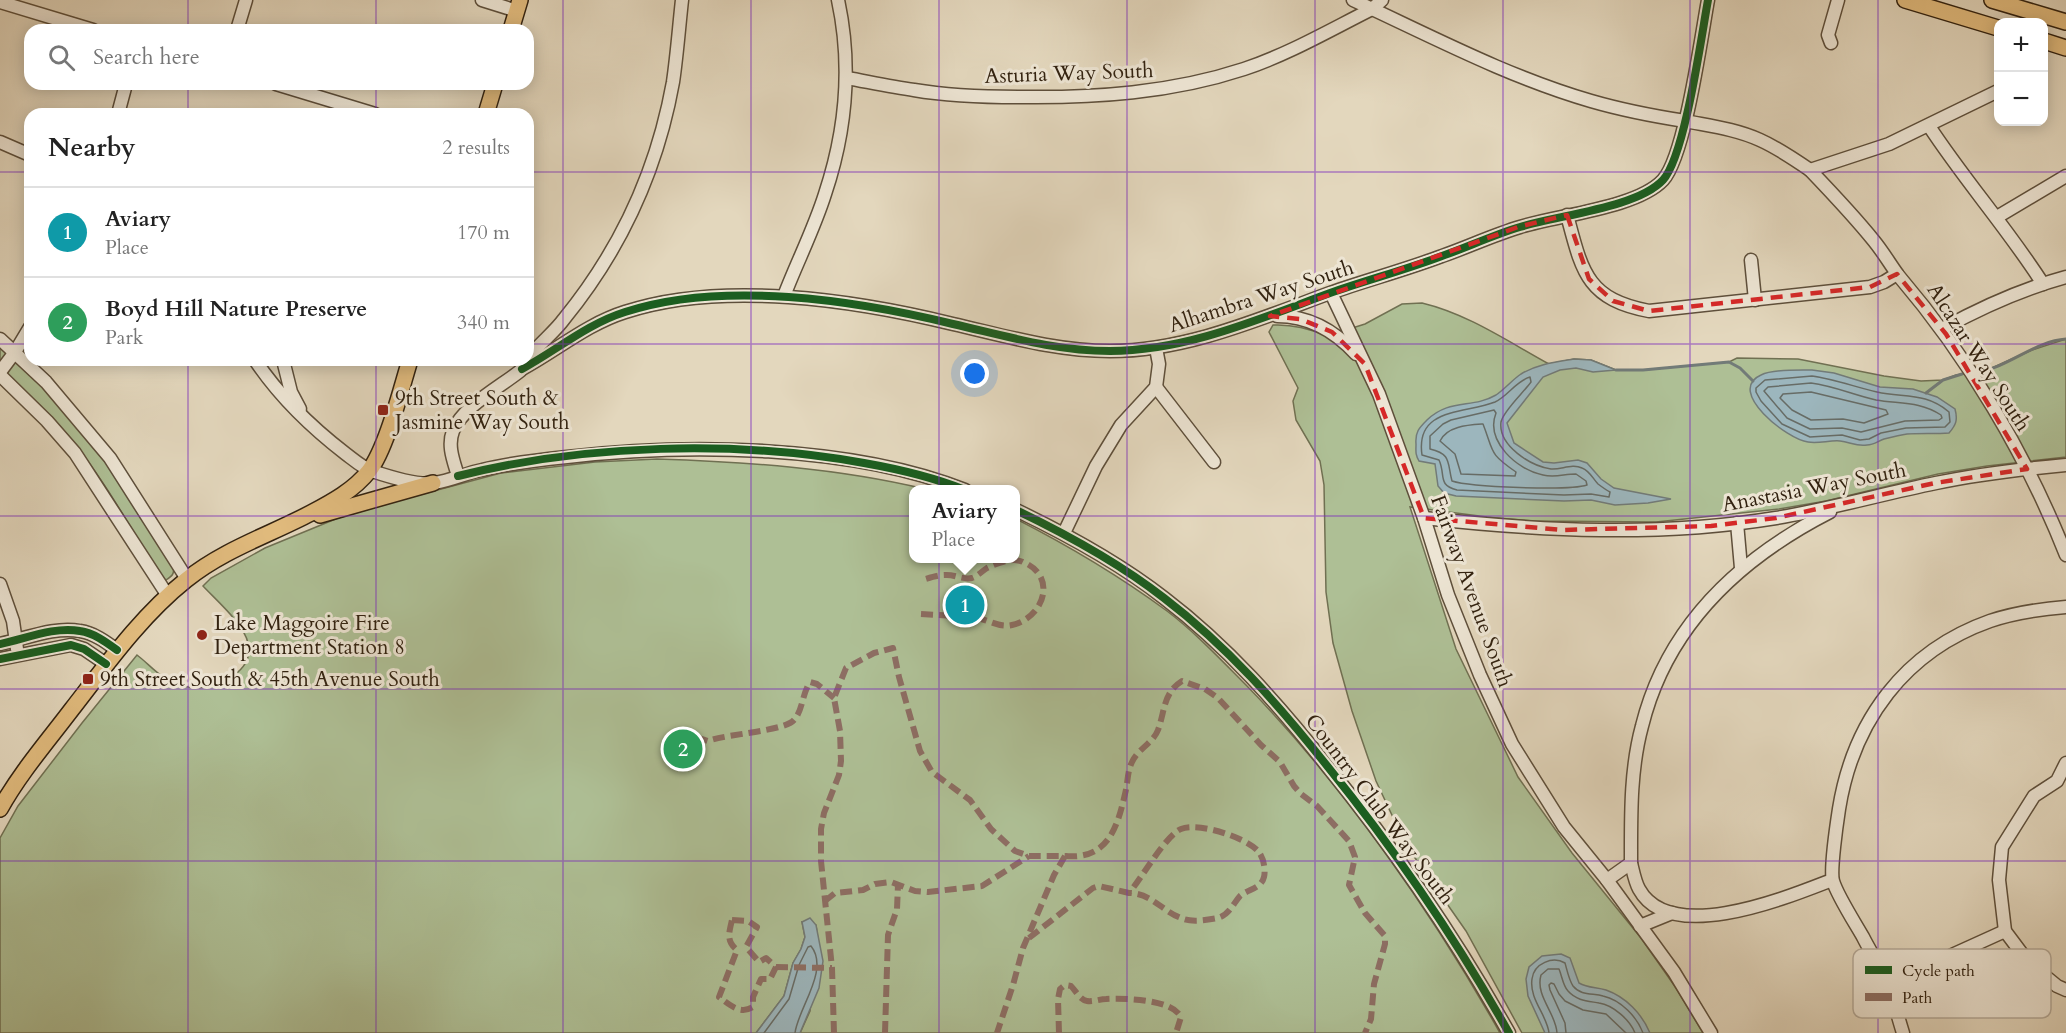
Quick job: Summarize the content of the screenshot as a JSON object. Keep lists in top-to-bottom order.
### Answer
{
  "streets": {
    "street": [
      "Asturia Way South",
      "Alhambra Way South",
      "Alcazar Way South",
      "Anastasia Way South",
      "Fairway Avenue South",
      "Country Club Way South"
    ]
  },
  "crossings": [
    ["Alhambra Way South", "Fairway Avenue South"],
    ["Alcazar Way South", "Anastasia Way South"],
    ["Anastasia Way South", "Fairway Avenue South"]
  ],
  "places": {
    "transit": ["9th Street South & Jasmine Way South", "9th Street South & 45th Avenue South"],
    "other": ["Lake Maggoire Fire Department Station 8"]
  },
  "legend": ["Cycle path", "Path"],
  "page": {
    "map_buttons": ["+", "−"],
    "search": "Search here",
    "heading": ["Nearby", "2 results"],
    "list": [
      {
        "mark": "1",
        "name": "Aviary",
        "note": "Place",
        "value": "170 m"
      },
      {
        "mark": "2",
        "name": "Boyd Hill Nature Preserve",
        "note": "Park",
        "value": "340 m"
      }
    ],
    "popup": ["Aviary", "Place"],
    "pins": ["1", "2"]
  }
}
